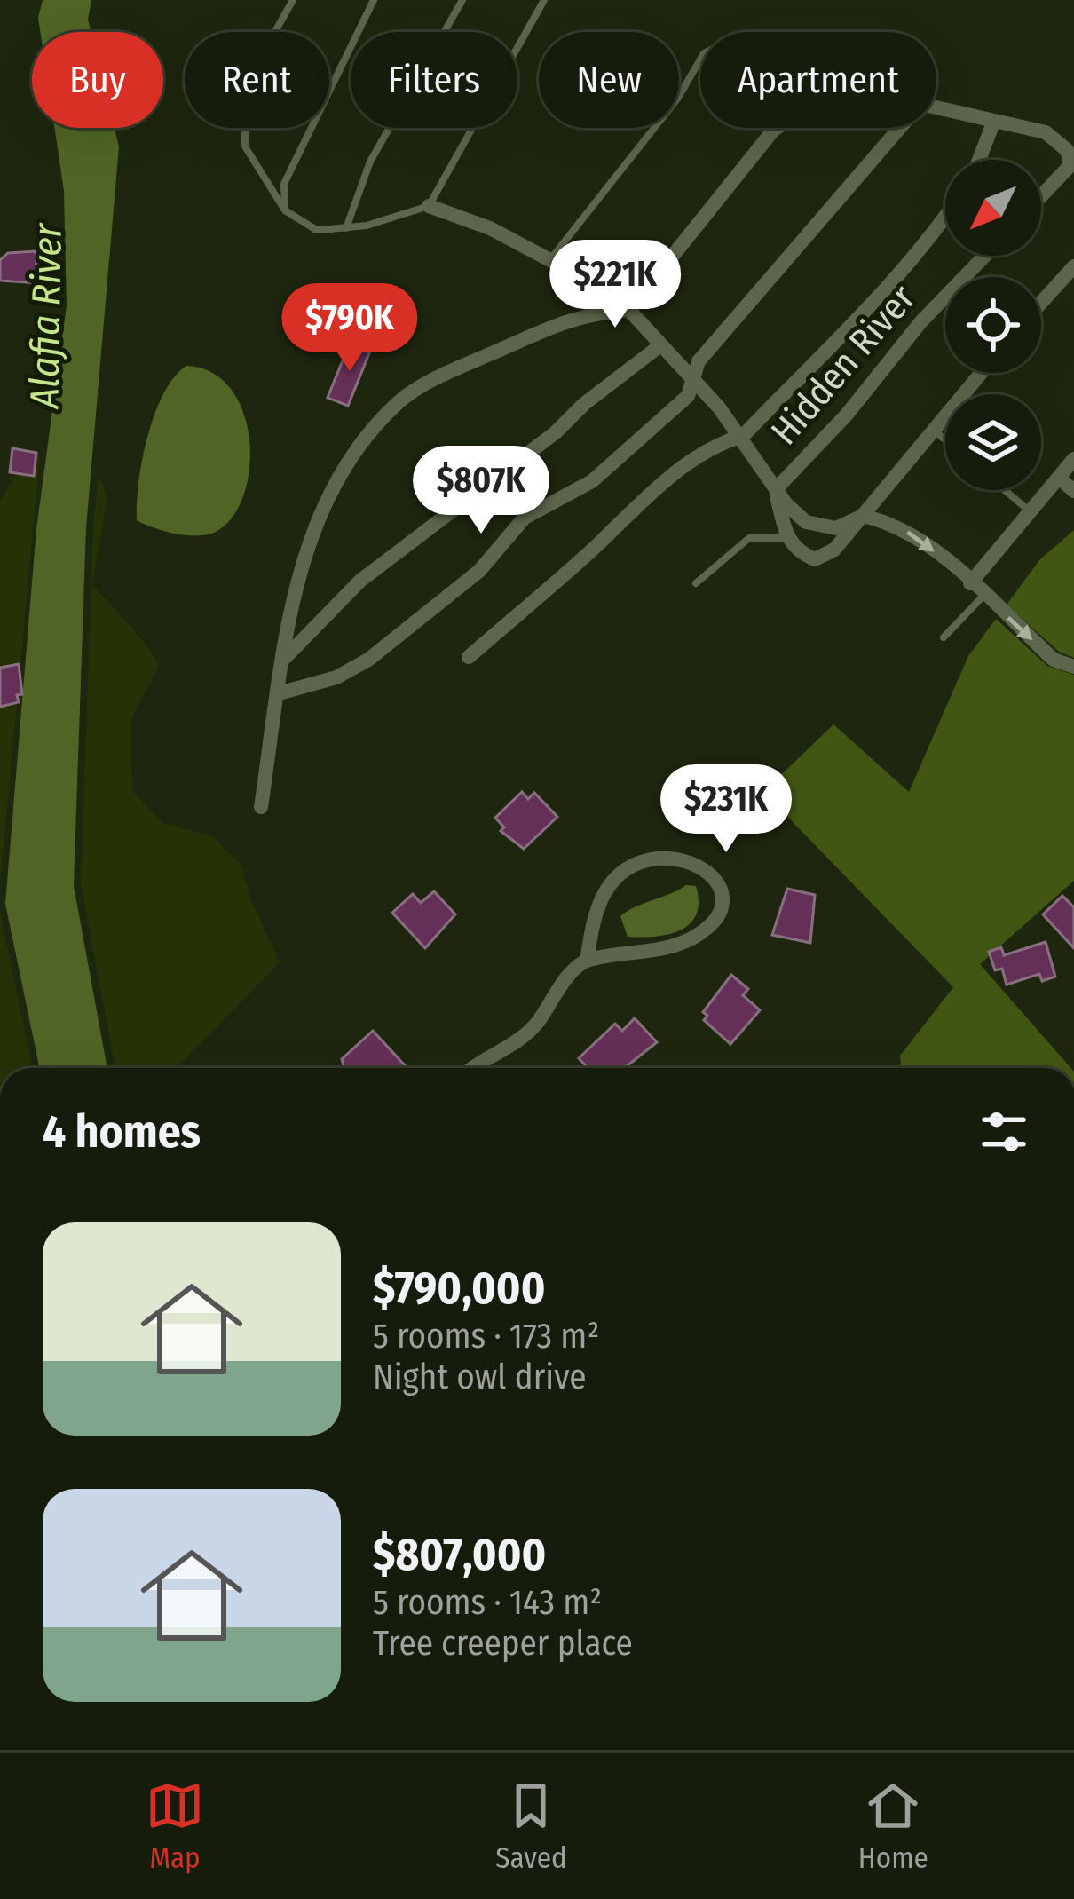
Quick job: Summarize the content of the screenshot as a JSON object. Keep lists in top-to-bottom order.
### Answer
{
  "streets": {
    "street": ["Hidden River"]
  },
  "water": ["Alafia River"],
  "north": "bottom left",
  "page": {
    "chip": [
      "Buy",
      "Rent",
      "Filters",
      "New",
      "Apartment"
    ],
    "price": [
      "$221K",
      "$790K",
      "$807K",
      "$231K"
    ],
    "heading": "4 homes",
    "list": [
      {
        "name": "$790,000",
        "note": "5 rooms · 173 m² · Night owl drive"
      },
      {
        "name": "$807,000",
        "note": "5 rooms · 143 m² · Tree creeper place"
      }
    ],
    "tabs": ["Map", "Saved", "Home"]
  }
}
